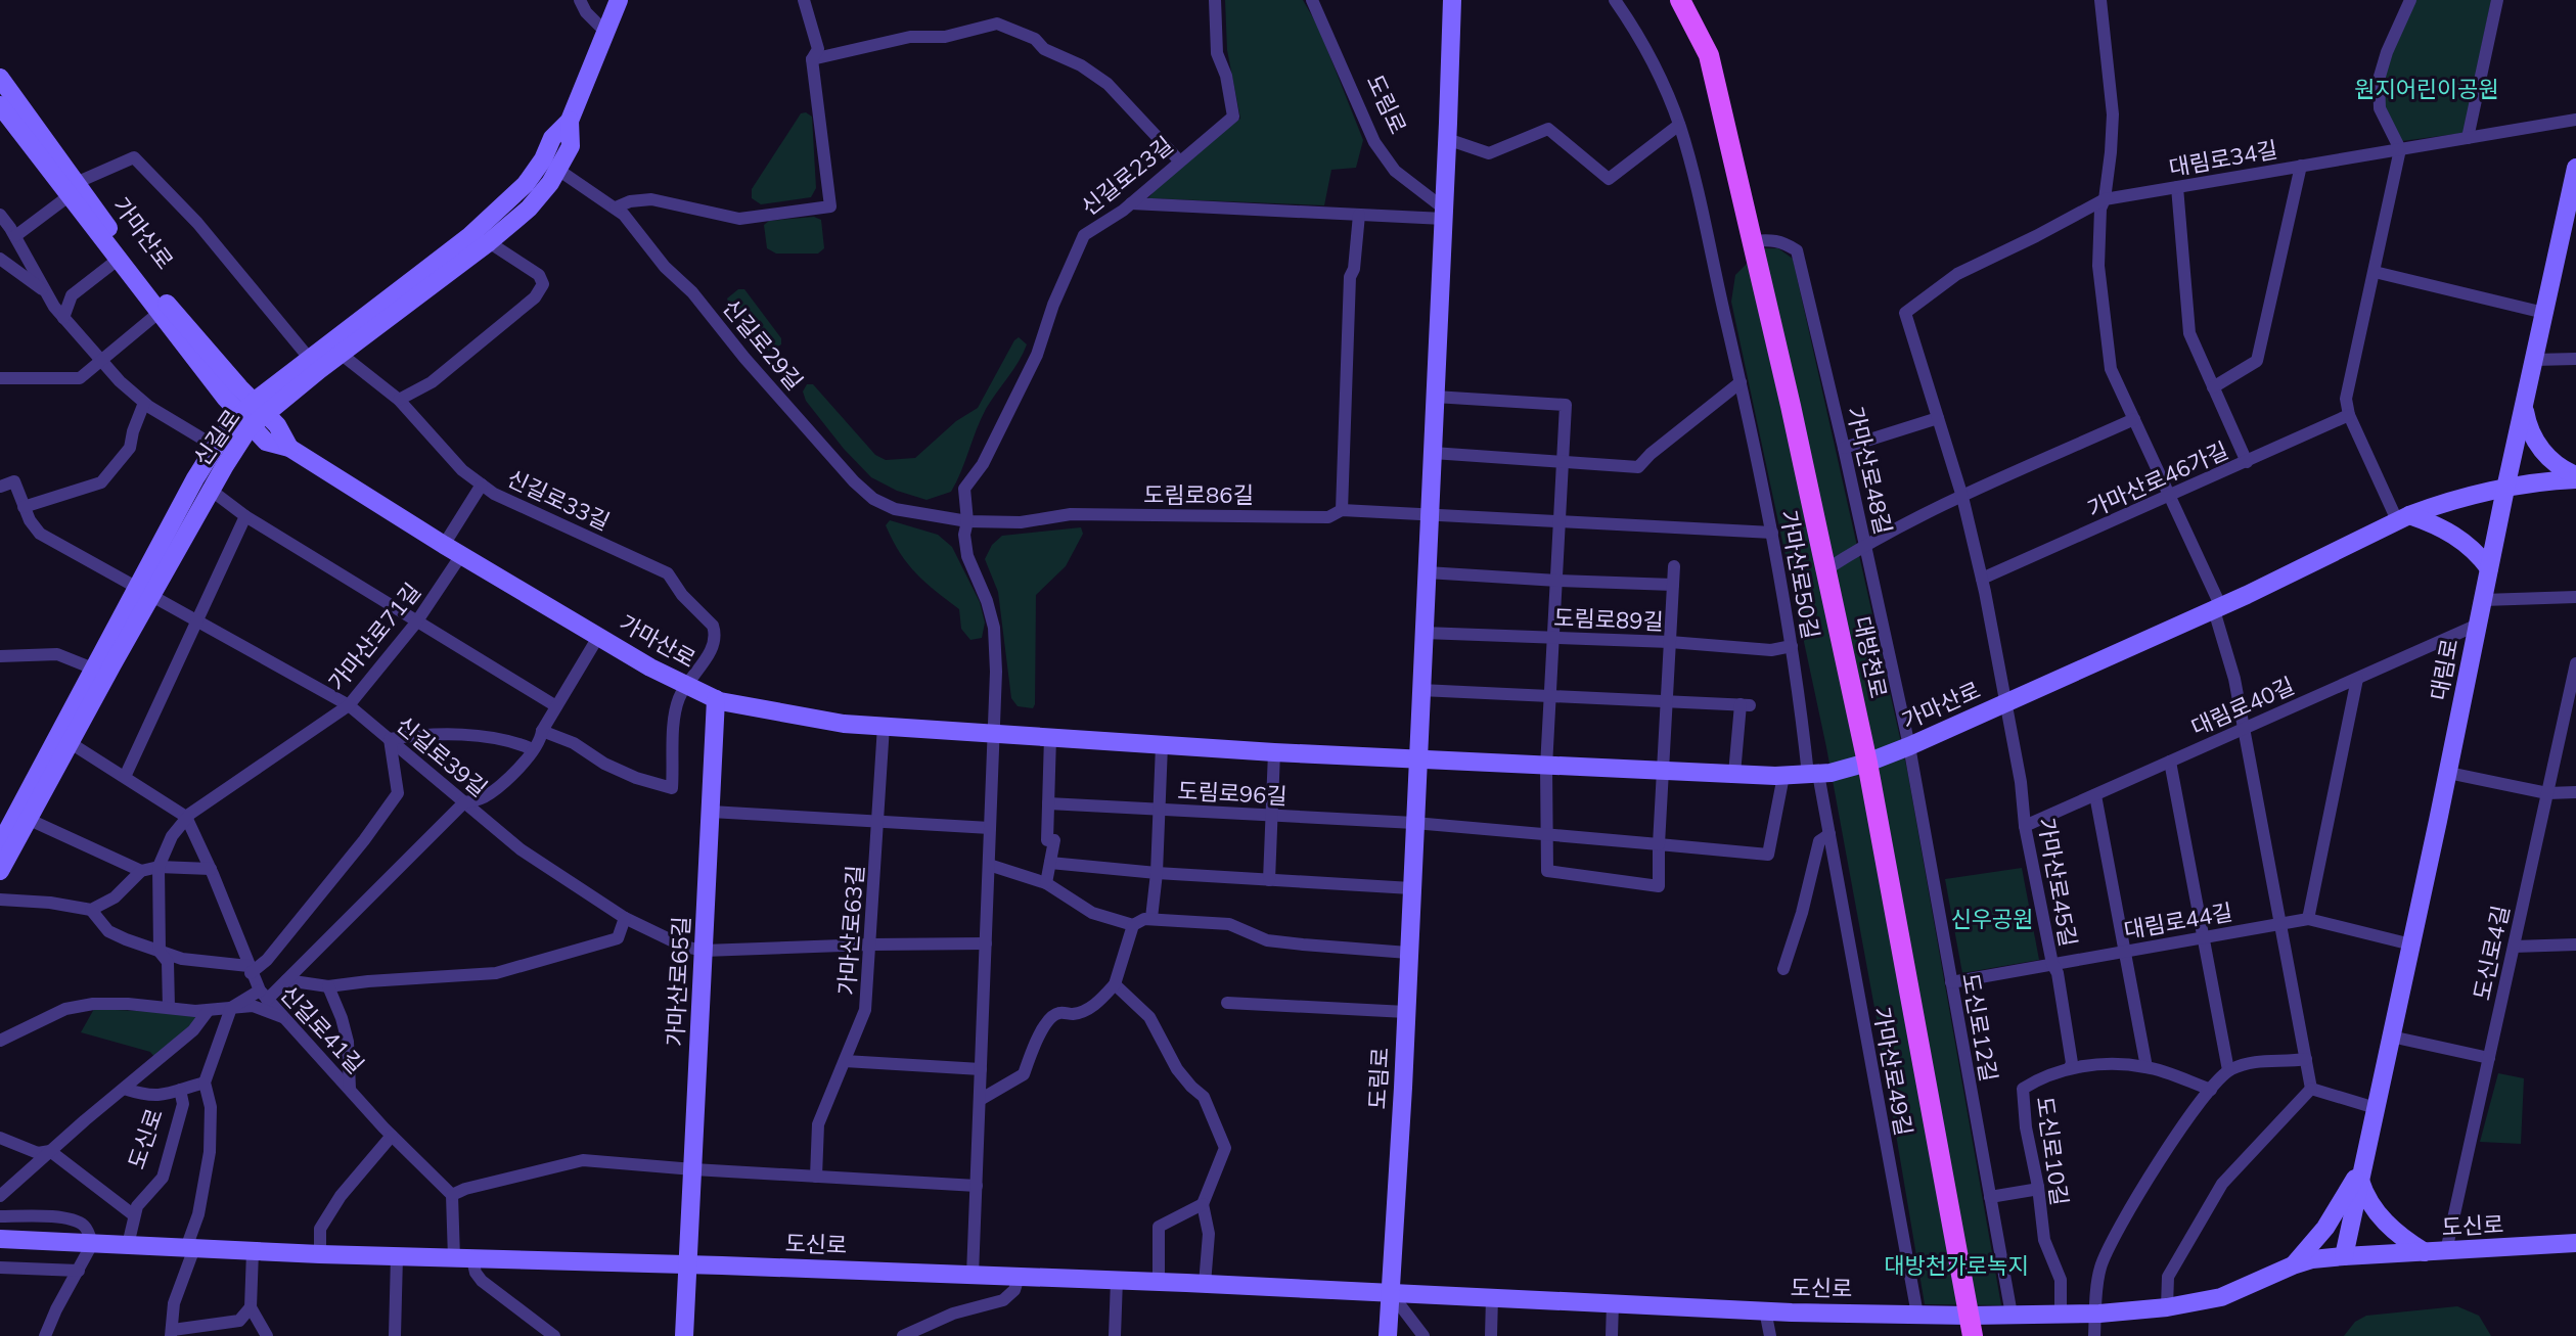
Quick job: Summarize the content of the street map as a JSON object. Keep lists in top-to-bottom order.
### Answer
{
  "streets": {
    "main road": [
      "도림로",
      "가마산로",
      "신길로",
      "대방천로",
      "대림로",
      "가마산로65길",
      "도신로"
    ],
    "street": [
      "대림로34길",
      "신길로23길",
      "신길로29길",
      "가마산로48길",
      "가마산로46가길",
      "도림로86길",
      "신길로33길",
      "가마산로50길",
      "도림로89길",
      "가마산로71길",
      "대림로40길",
      "신길로39길",
      "도림로96길",
      "가마산로45길",
      "대림로44길",
      "가마산로63길",
      "도신로4길",
      "도신로12길",
      "신길로41길",
      "가마산로49길",
      "도신로10길"
    ]
  },
  "crossings": [
    ["도림로", "가마산로"],
    ["도림로", "도림로86길"],
    ["도림로", "도림로89길"],
    ["도림로", "도림로96길"],
    ["도림로", "도신로"],
    ["대림로34길", "가마산로45길"],
    ["신길로23길", "가마산로"],
    ["신길로23길", "신길로29길"],
    ["신길로23길", "도림로86길"],
    ["신길로23길", "도신로"],
    ["가마산로", "신길로"],
    ["가마산로", "가마산로48길"],
    ["가마산로", "신길로33길"],
    ["가마산로", "가마산로50길"],
    ["가마산로", "가마산로71길"],
    ["가마산로", "대방천로"],
    ["가마산로", "대림로"],
    ["가마산로", "가마산로45길"],
    ["가마산로", "가마산로63길"],
    ["가마산로", "가마산로65길"],
    ["가마산로", "도신로12길"],
    ["가마산로", "가마산로49길"],
    ["신길로29길", "신길로"],
    ["신길로29길", "도림로86길"],
    ["신길로", "신길로33길"],
    ["신길로", "신길로39길"],
    ["가마산로48길", "대방천로"],
    ["가마산로48길", "도신로12길"],
    ["가마산로46가길", "가마산로45길"],
    ["도림로86길", "가마산로50길"],
    ["가마산로50길", "도림로89길"],
    ["가마산로50길", "가마산로49길"],
    ["가마산로71길", "신길로39길"],
    ["가마산로71길", "신길로41길"],
    ["대방천로", "도신로"],
    ["대림로", "대림로40길"],
    ["대림로", "대림로44길"],
    ["대림로", "도신로"],
    ["대림로40길", "가마산로45길"],
    ["신길로39길", "가마산로65길"],
    ["가마산로45길", "대림로44길"],
    ["가마산로45길", "도신로10길"],
    ["대림로44길", "도신로12길"],
    ["도신로4길", "도신로"],
    ["가마산로65길", "도신로"],
    ["도신로12길", "도신로"],
    ["가마산로49길", "도신로"],
    ["도신로", "도신로10길"]
  ],
  "parks": ["원지어린이공원", "신우공원", "대방천가로녹지"]
}
